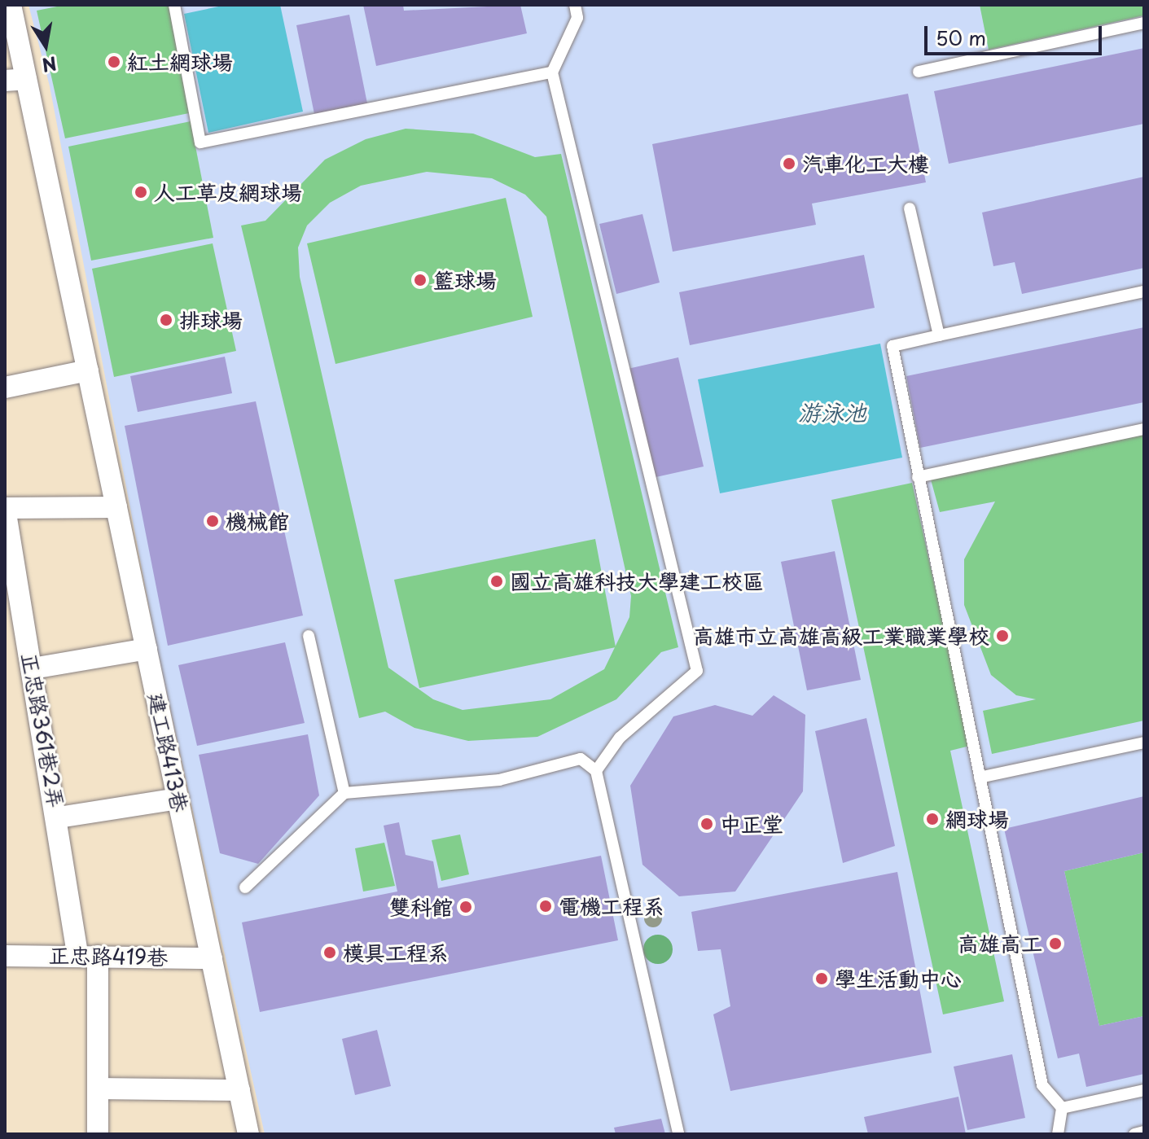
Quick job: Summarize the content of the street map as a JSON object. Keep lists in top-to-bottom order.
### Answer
{
  "streets": {
    "street": ["正忠路361巷2弄", "建工路413巷", "正忠路419巷"]
  },
  "crossings": [
    ["正忠路361巷2弄", "正忠路419巷"],
    ["建工路413巷", "正忠路419巷"]
  ],
  "water": ["游泳池"],
  "places": [
    "紅土網球場",
    "汽車化工大樓",
    "人工草皮網球場",
    "籃球場",
    "排球場",
    "機械館",
    "國立高雄科技大學建工校區",
    "高雄市立高雄高級工業職業學校",
    "網球場",
    "中正堂",
    "電機工程系",
    "雙科館",
    "高雄高工",
    "模具工程系",
    "學生活動中心"
  ],
  "scale_bar": "50 m",
  "north": "bottom"
}
